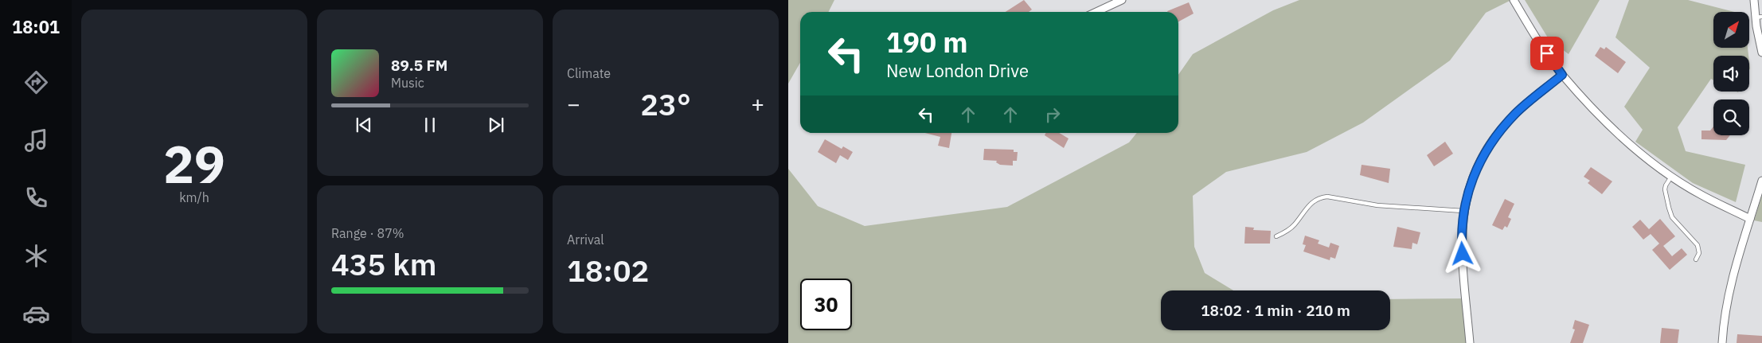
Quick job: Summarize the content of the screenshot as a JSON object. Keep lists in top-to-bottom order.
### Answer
{
  "north": "top right",
  "page": {
    "tabs": "18:01",
    "tile": [
      ["29", "km/h"],
      "Climate",
      ["Range · 87%", "435 km"],
      ["Arrival", "18:02"]
    ],
    "turn": ["190 m", "New London Drive"],
    "song": ["89.5 FM", "Music"],
    "heat": ["−", "23°", "+"],
    "limit": "30",
    "trip": "18:02 · 1 min · 210 m"
  }
}
